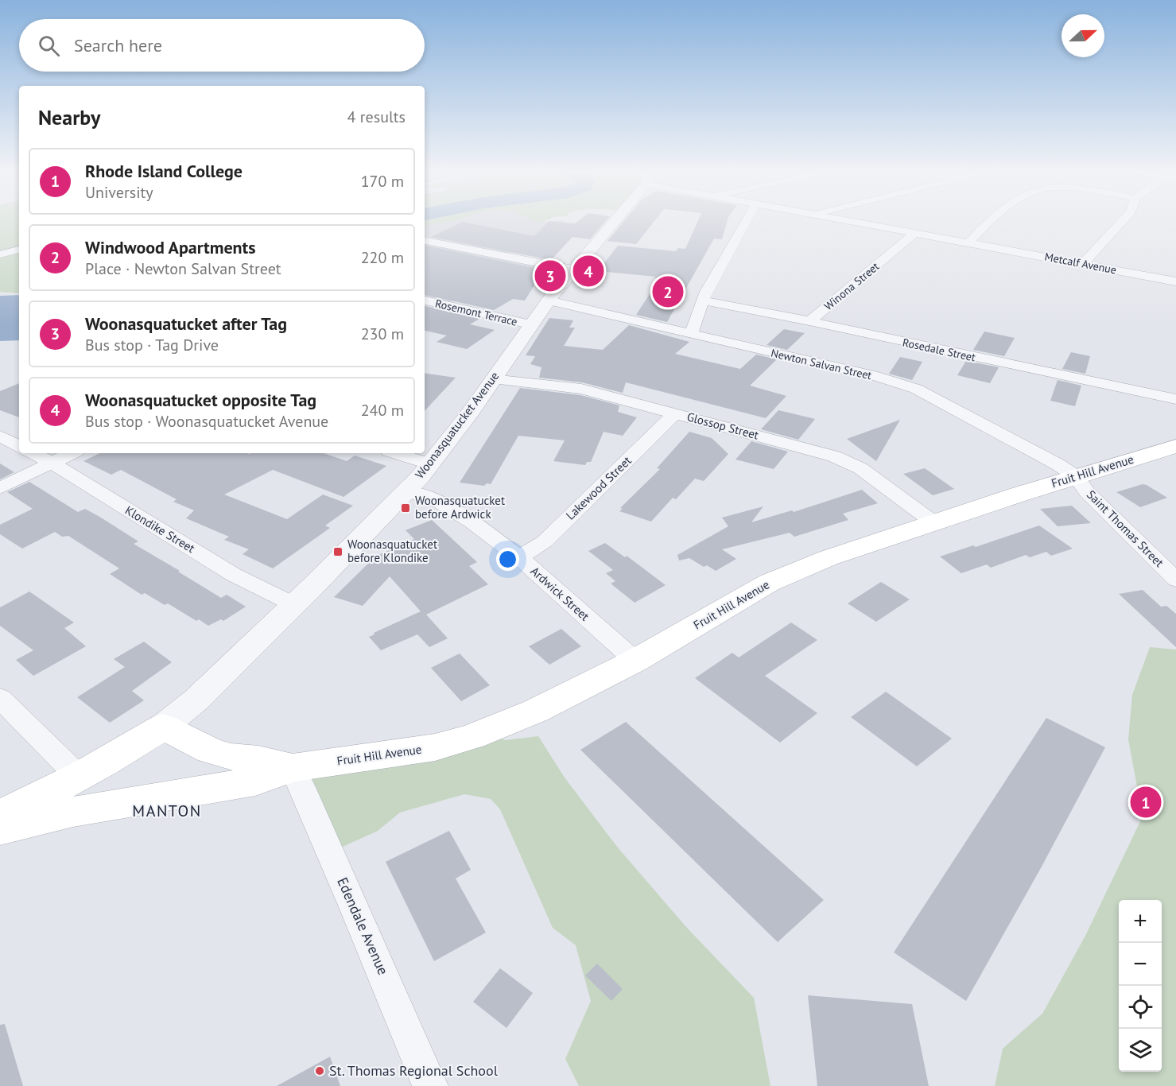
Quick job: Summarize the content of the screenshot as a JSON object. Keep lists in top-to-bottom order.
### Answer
{
  "streets": {
    "main road": ["Woonasquatucket Avenue", "Fruit Hill Avenue"],
    "street": [
      "Metcalf Avenue",
      "Winona Street",
      "Rosemont Terrace",
      "Rosedale Street",
      "Newton Salvan Street",
      "Glossop Street",
      "Lakewood Street",
      "Saint Thomas Street",
      "Klondike Street",
      "Ardwick Street",
      "Edendale Avenue"
    ]
  },
  "crossings": [
    ["Metcalf Avenue", "Winona Street"],
    ["Winona Street", "Rosedale Street"],
    ["Rosemont Terrace", "Woonasquatucket Avenue"],
    ["Newton Salvan Street", "Woonasquatucket Avenue"],
    ["Newton Salvan Street", "Fruit Hill Avenue"],
    ["Newton Salvan Street", "Saint Thomas Street"],
    ["Woonasquatucket Avenue", "Glossop Street"],
    ["Woonasquatucket Avenue", "Fruit Hill Avenue"],
    ["Woonasquatucket Avenue", "Klondike Street"],
    ["Woonasquatucket Avenue", "Ardwick Street"],
    ["Glossop Street", "Fruit Hill Avenue"],
    ["Glossop Street", "Lakewood Street"],
    ["Fruit Hill Avenue", "Saint Thomas Street"],
    ["Fruit Hill Avenue", "Ardwick Street"],
    ["Fruit Hill Avenue", "Edendale Avenue"],
    ["Lakewood Street", "Ardwick Street"]
  ],
  "districts": ["MANTON"],
  "places": {
    "transit": ["Woonasquatucket before Ardwick", "Woonasquatucket before Klondike"],
    "other": ["St. Thomas Regional School"]
  },
  "north": "right",
  "page": {
    "search": "Search here",
    "heading": ["Nearby", "4 results"],
    "list": [
      {
        "mark": "1",
        "name": "Rhode Island College",
        "note": "University",
        "value": "170 m"
      },
      {
        "mark": "2",
        "name": "Windwood Apartments",
        "note": "Place · Newton Salvan Street",
        "value": "220 m"
      },
      {
        "mark": "3",
        "name": "Woonasquatucket after Tag",
        "note": "Bus stop · Tag Drive",
        "value": "230 m"
      },
      {
        "mark": "4",
        "name": "Woonasquatucket opposite Tag",
        "note": "Bus stop · Woonasquatucket Avenue",
        "value": "240 m"
      }
    ],
    "pins": [
      "4",
      "3",
      "2",
      "1"
    ],
    "map_buttons": ["+", "−"]
  }
}
